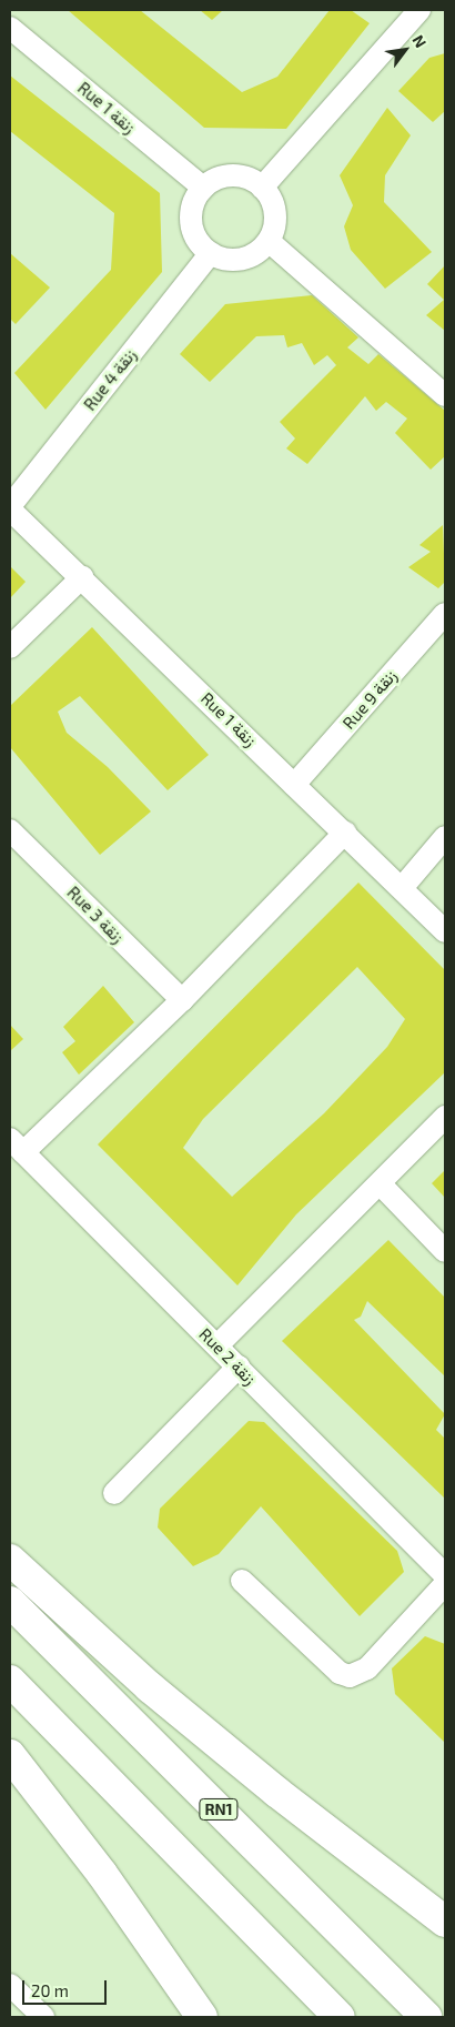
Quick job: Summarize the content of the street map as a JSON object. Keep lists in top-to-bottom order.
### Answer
{
  "streets": {
    "highway": ["RN1"],
    "street": [
      "Rue 1 زنقة",
      "Rue 4 زنقة",
      "Rue 9 زنقة",
      "Rue 3 زنقة",
      "Rue 2 زنقة"
    ]
  },
  "crossings": [
    ["Rue 1 زنقة", "Rue 4 زنقة"],
    ["Rue 1 زنقة", "Rue 9 زنقة"]
  ],
  "scale_bar": "20 m",
  "north": "top right"
}
